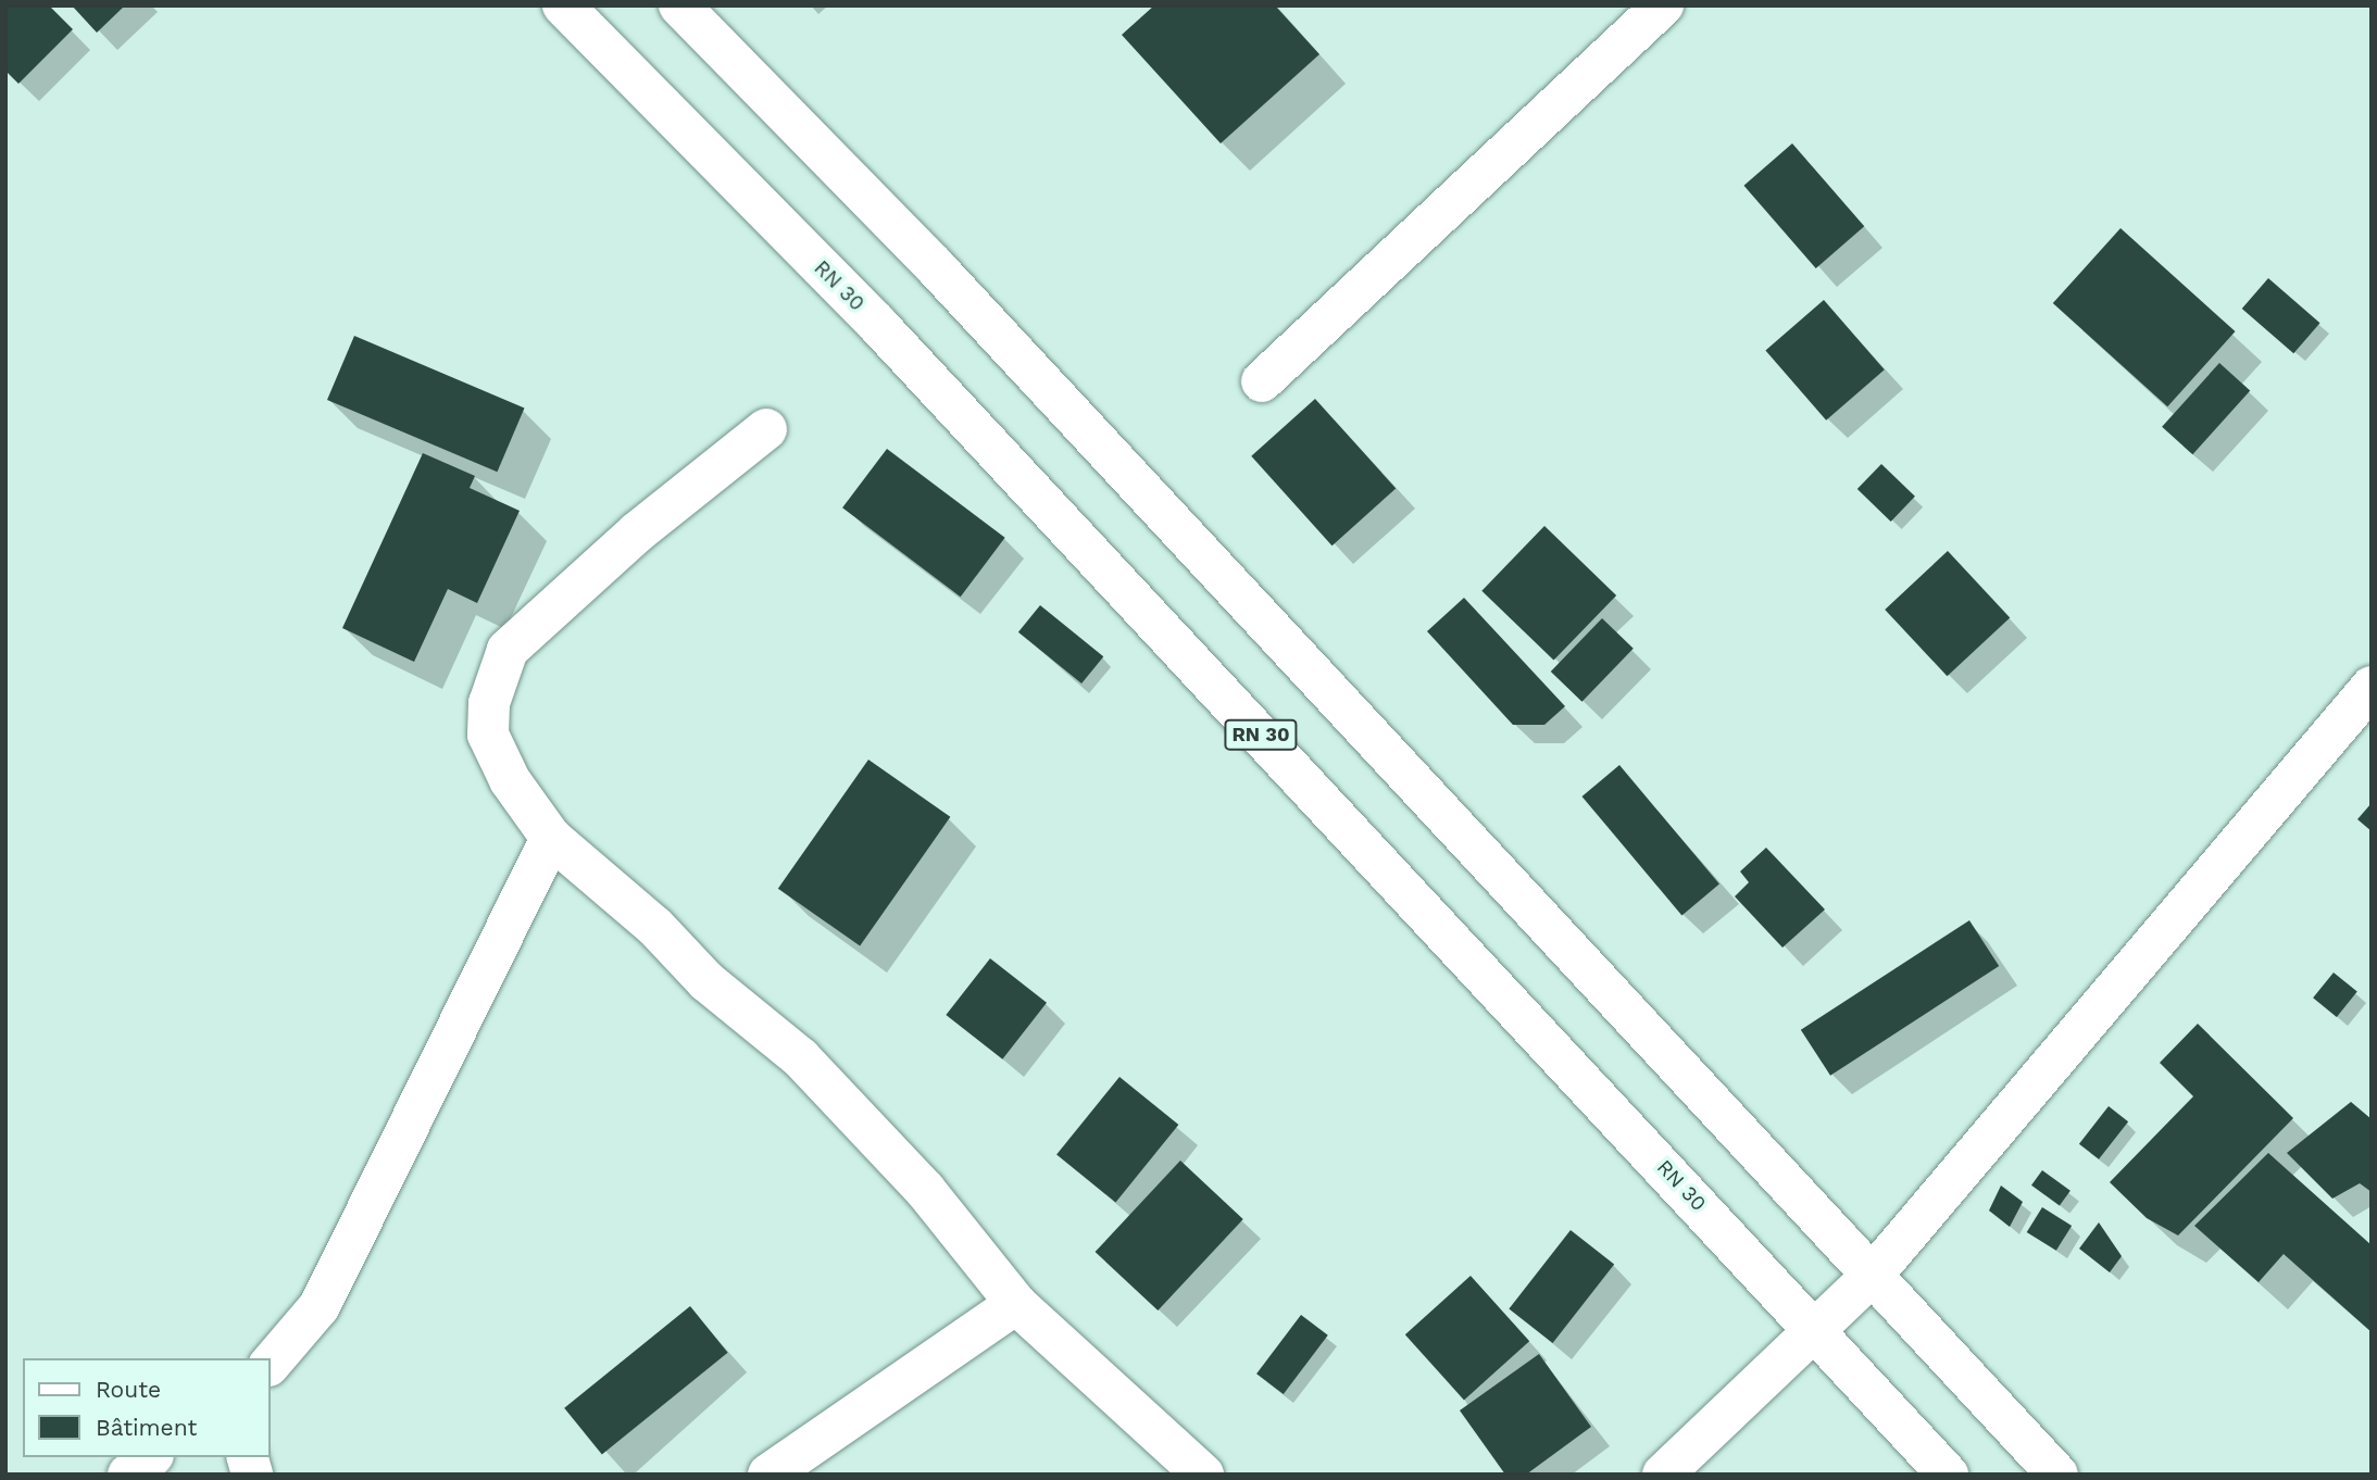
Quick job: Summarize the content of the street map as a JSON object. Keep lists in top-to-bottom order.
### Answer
{
  "streets": {
    "street": ["RN 30"]
  },
  "legend": ["Route", "Bâtiment"]
}
